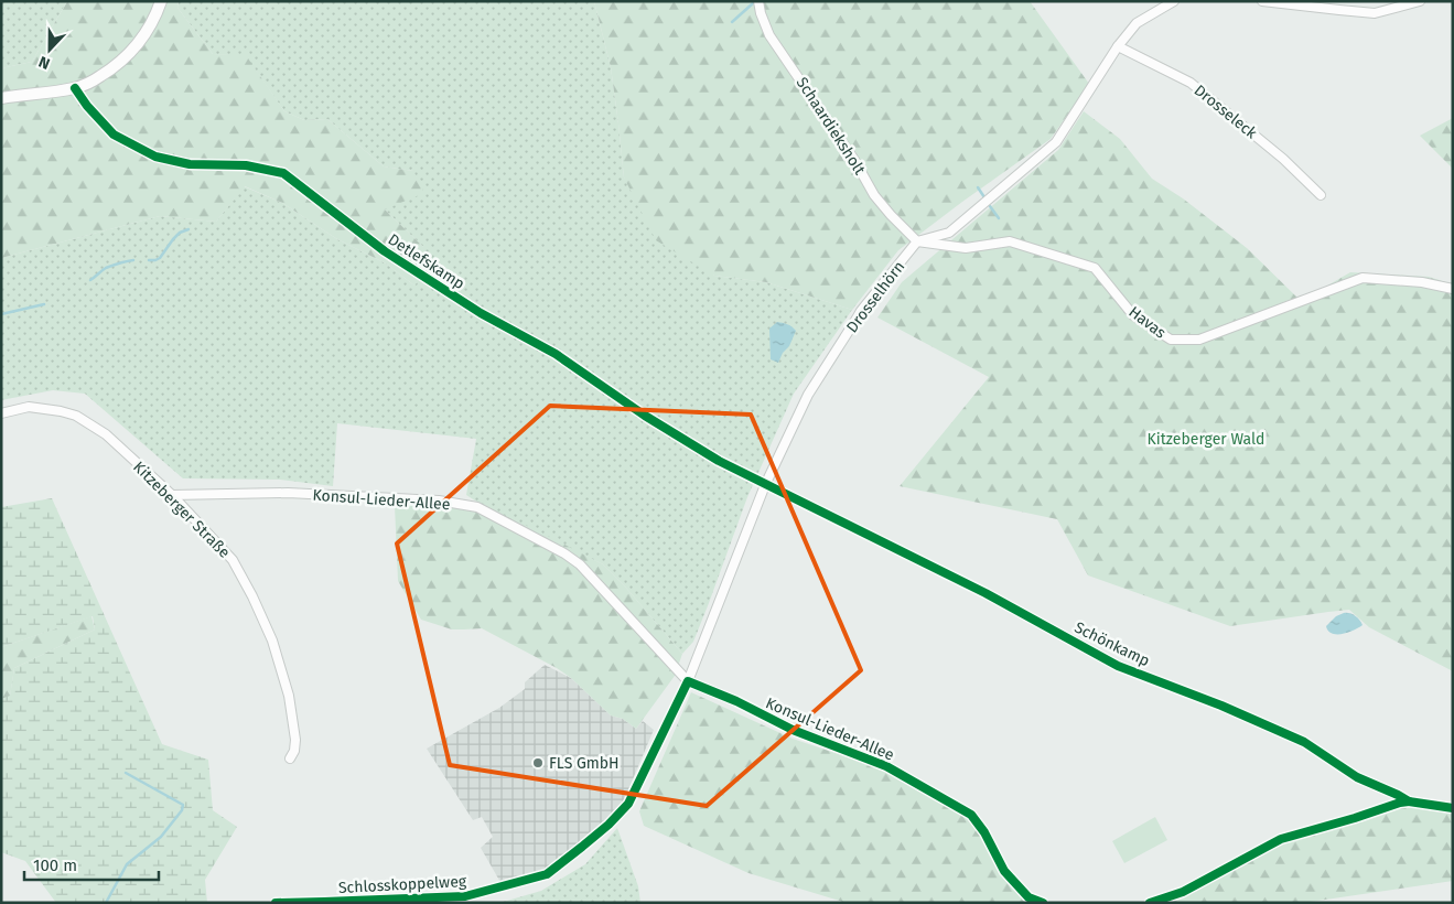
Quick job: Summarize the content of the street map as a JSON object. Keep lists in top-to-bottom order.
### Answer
{
  "streets": {
    "street": [
      "Drosseleck",
      "Schaardieksholt",
      "Detlefskamp",
      "Drosselhörn",
      "Havas",
      "Konsul-Lieder-Allee",
      "Kitzeberger Straße",
      "Schönkamp",
      "Schlosskoppelweg"
    ]
  },
  "crossings": [
    ["Schaardieksholt", "Drosselhörn"],
    ["Schaardieksholt", "Havas"],
    ["Detlefskamp", "Drosselhörn"],
    ["Detlefskamp", "Schönkamp"],
    ["Drosselhörn", "Havas"],
    ["Drosselhörn", "Konsul-Lieder-Allee"],
    ["Drosselhörn", "Schönkamp"],
    ["Drosselhörn", "Schlosskoppelweg"],
    ["Konsul-Lieder-Allee", "Kitzeberger Straße"],
    ["Konsul-Lieder-Allee", "Schlosskoppelweg"]
  ],
  "parks": ["Kitzeberger Wald"],
  "places": ["FLS GmbH"],
  "scale_bar": "100 m",
  "north": "bottom"
}
